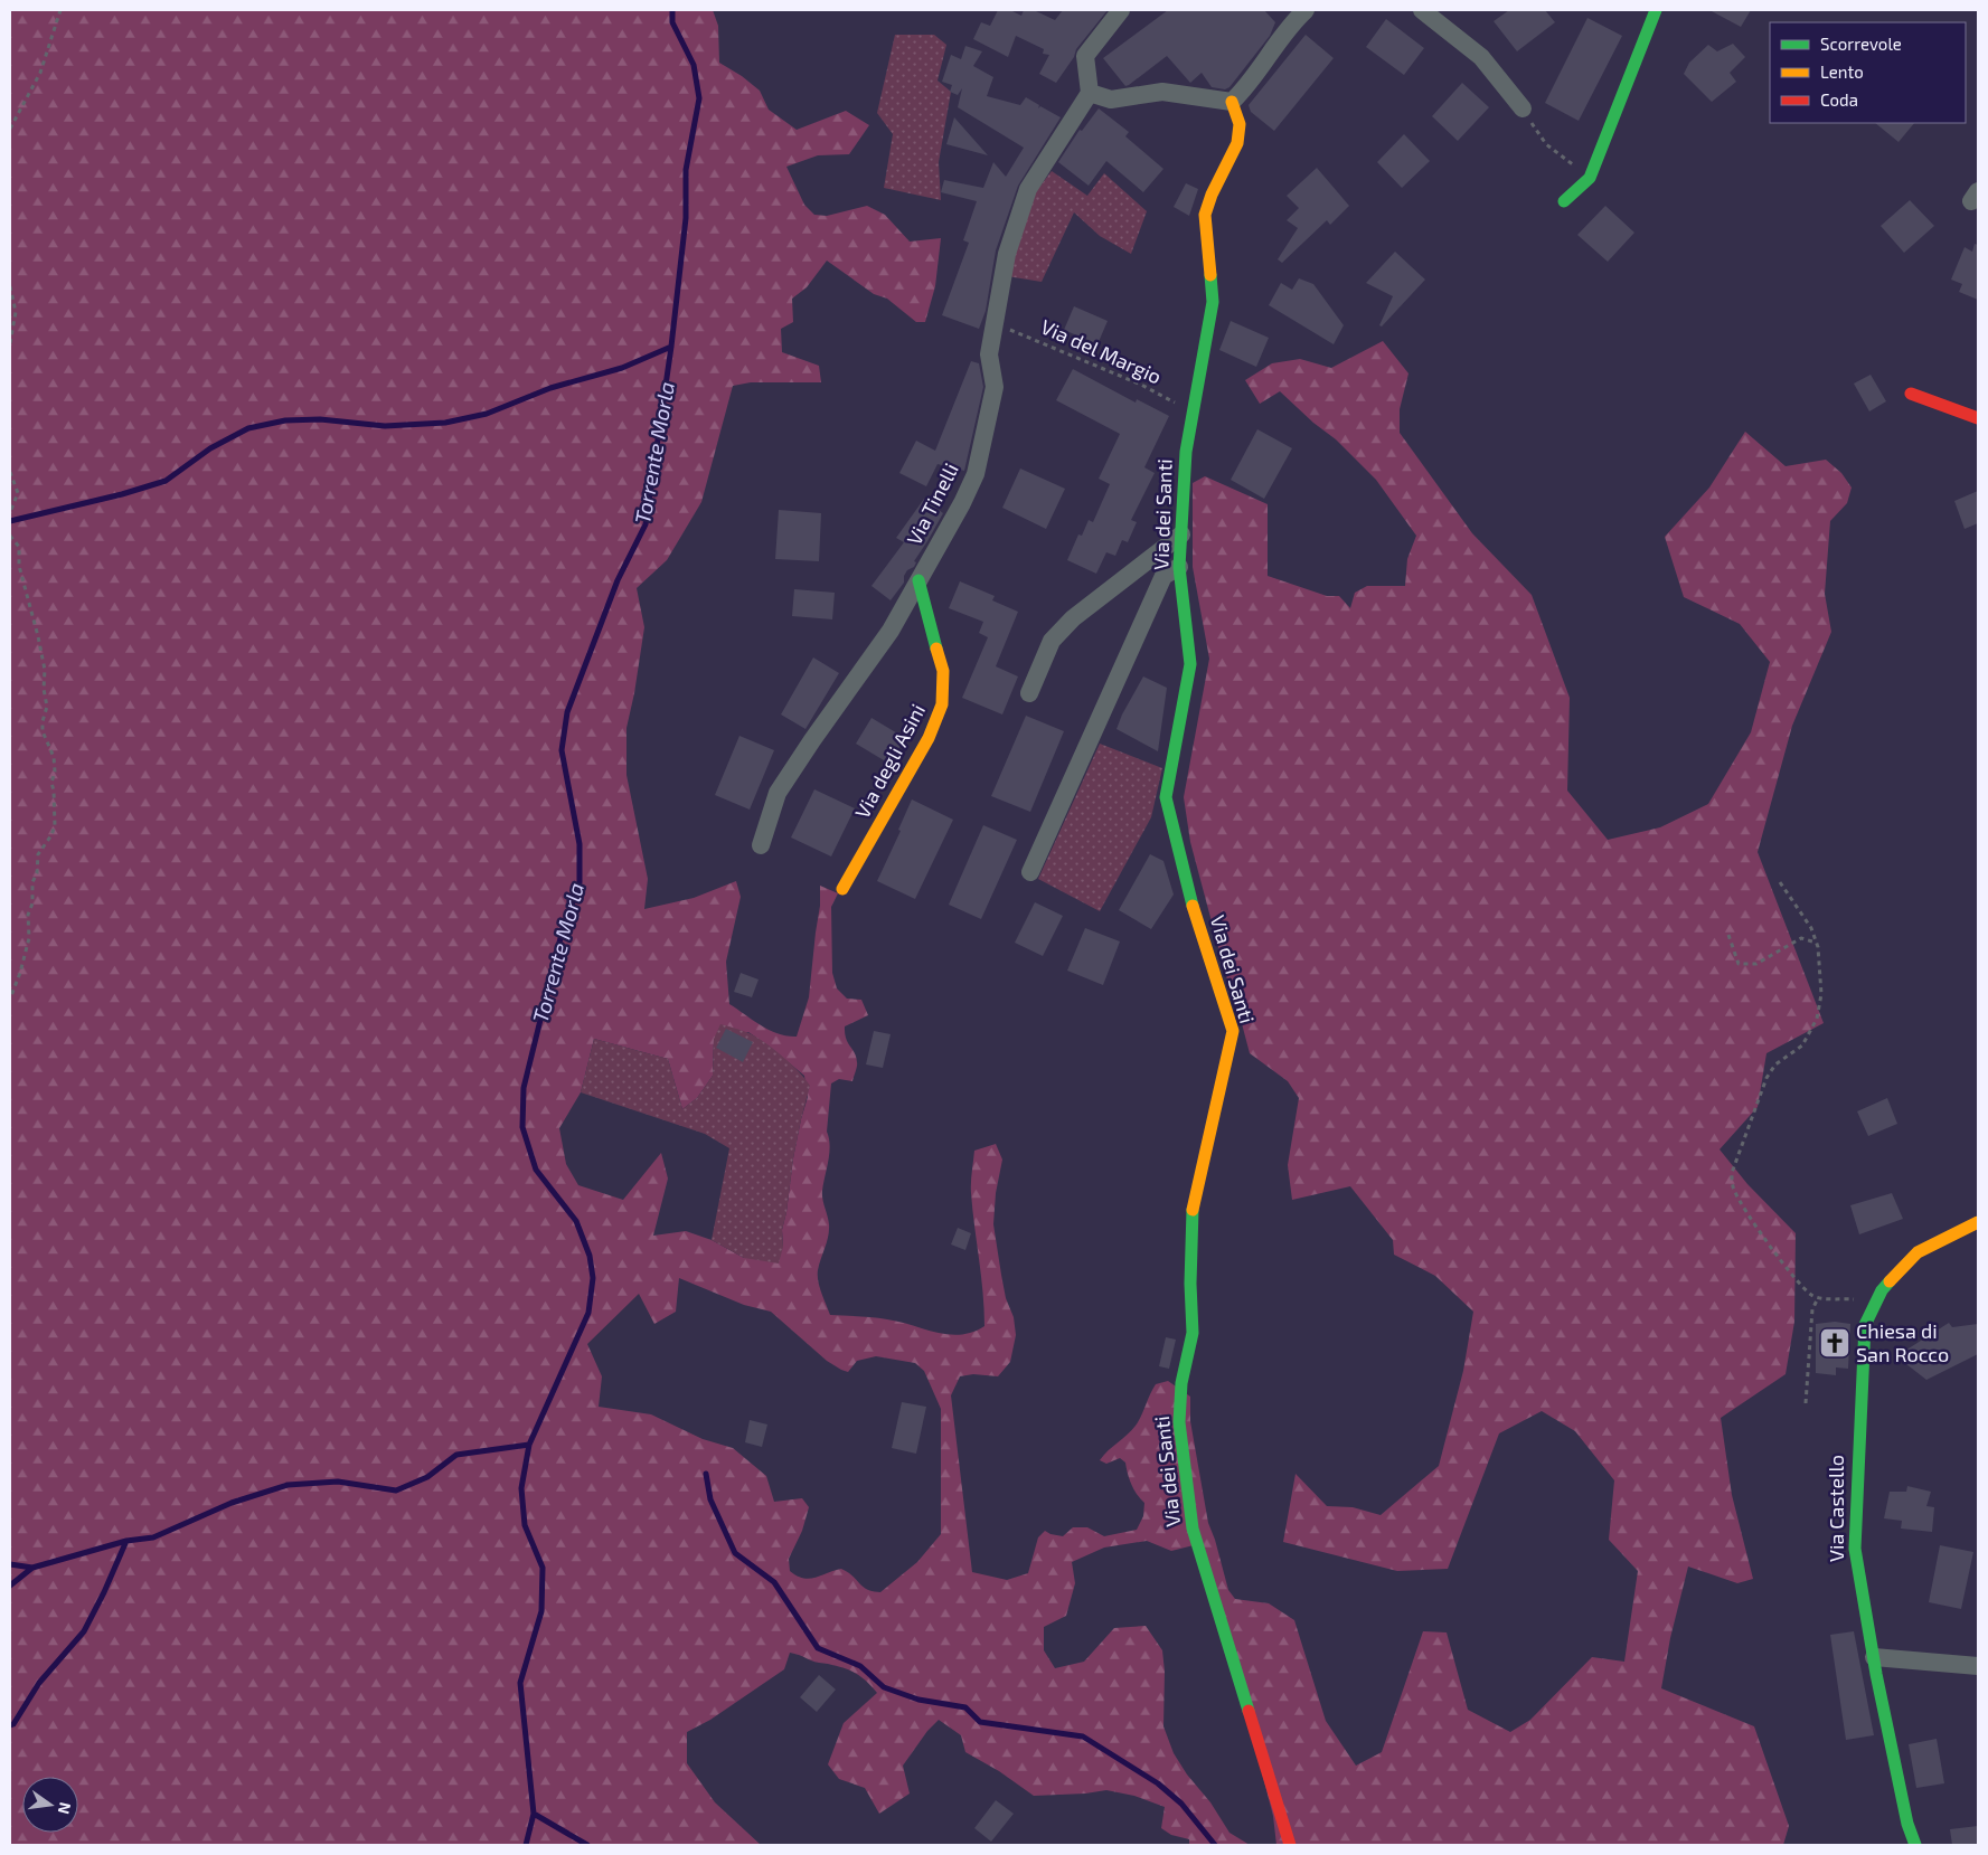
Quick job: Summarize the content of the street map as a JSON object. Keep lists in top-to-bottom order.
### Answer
{
  "streets": {
    "street": [
      "Via Tinelli",
      "Via dei Santi",
      "Via degli Asini",
      "Via Castello"
    ],
    "path": ["Via del Margio"]
  },
  "crossings": [
    ["Via del Margio", "Via Tinelli"],
    ["Via del Margio", "Via dei Santi"],
    ["Via Tinelli", "Via degli Asini"]
  ],
  "water": ["Torrente Morla"],
  "places": {
    "church": ["Chiesa di San Rocco"]
  },
  "legend": ["Scorrevole", "Lento", "Coda"],
  "north": "right"
}
